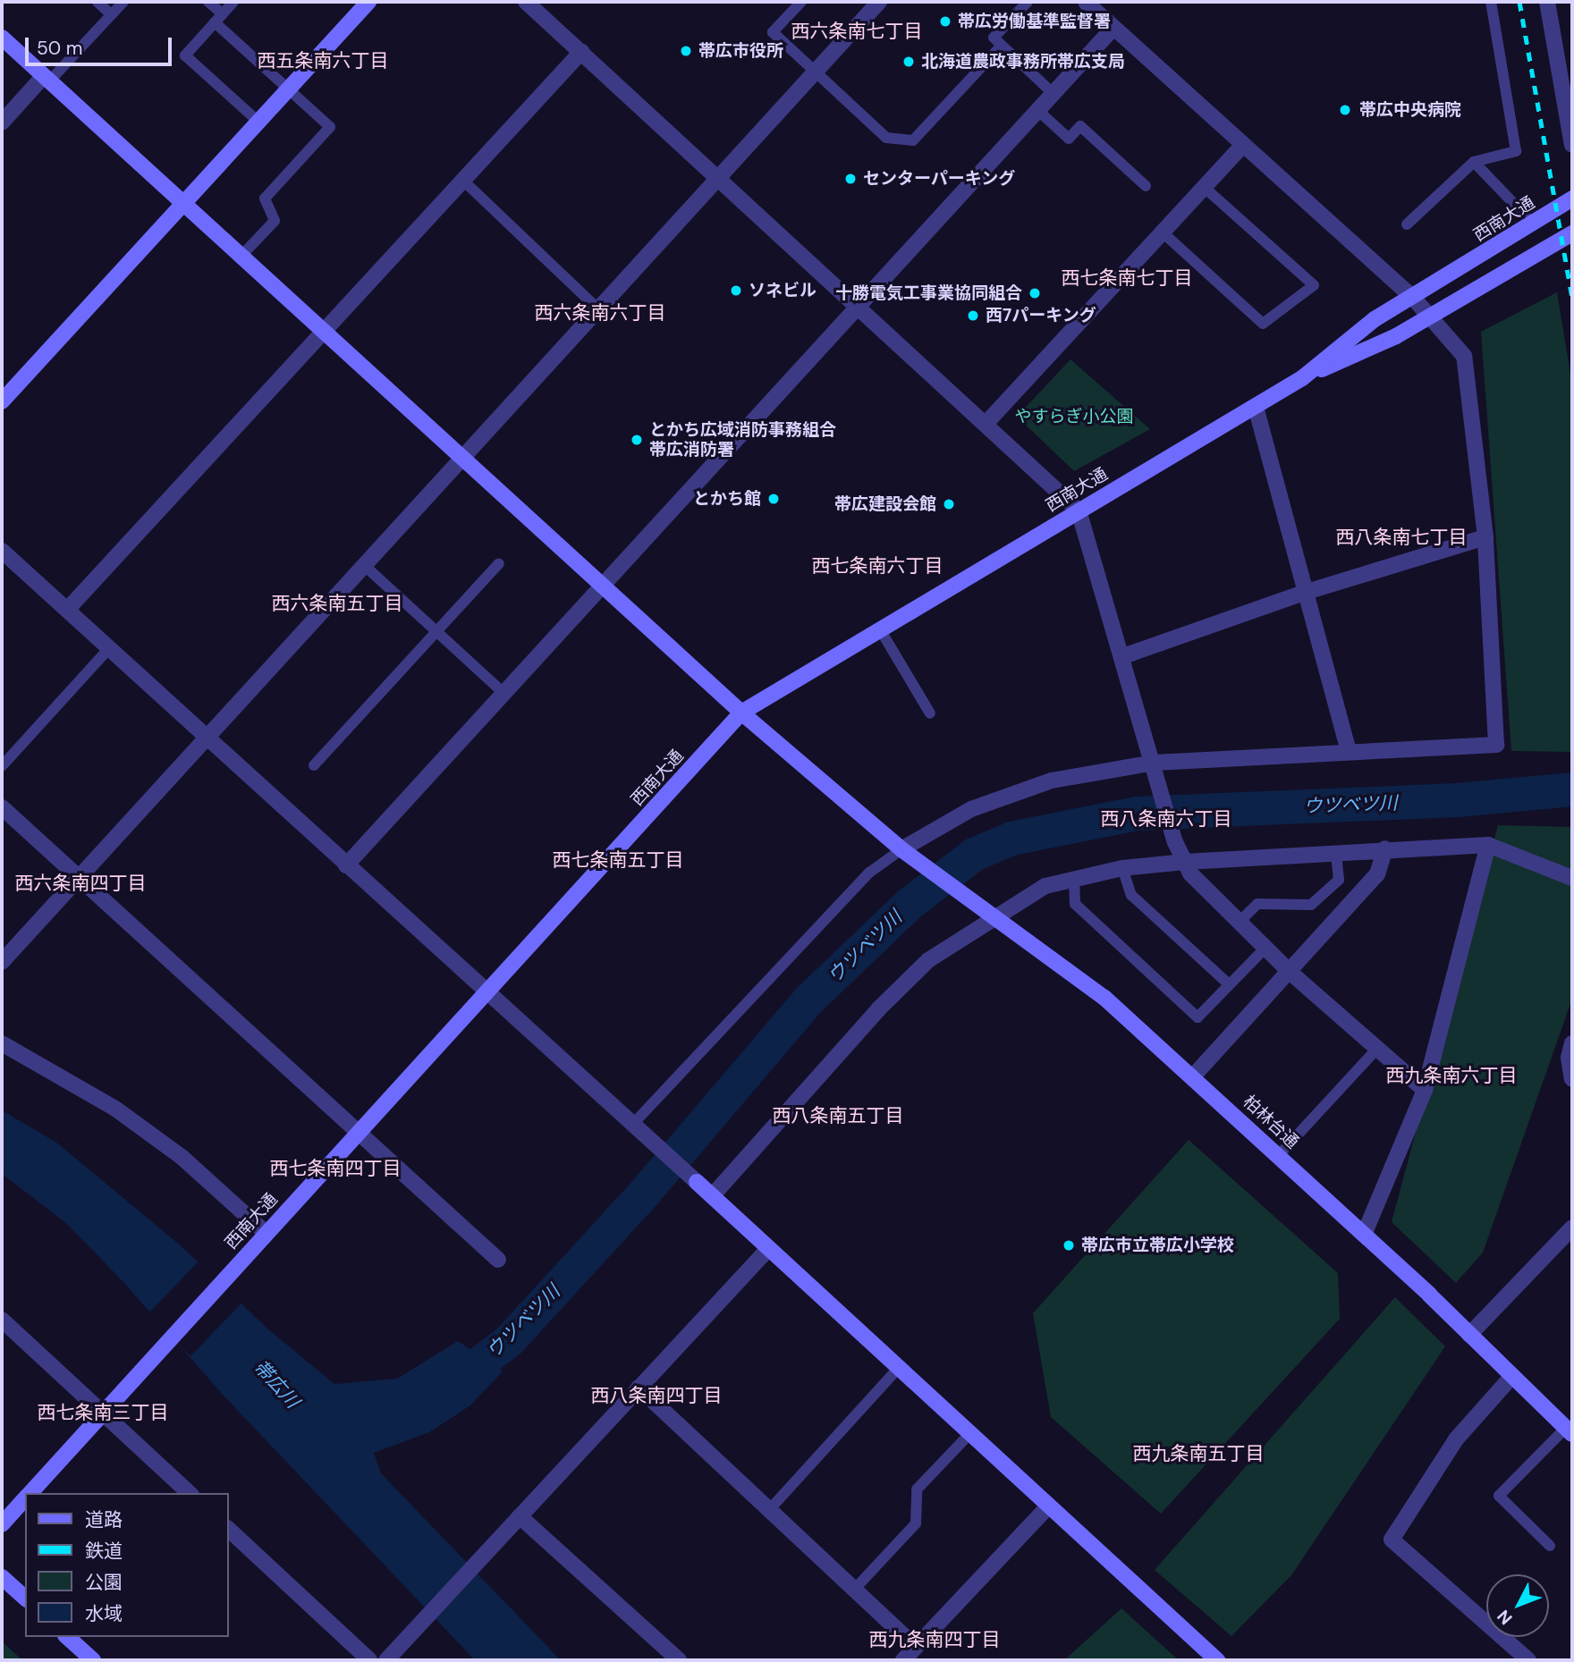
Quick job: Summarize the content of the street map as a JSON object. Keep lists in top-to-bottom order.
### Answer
{
  "streets": {
    "street": ["西南大通", "柏林台通"]
  },
  "crossings": [
    ["西南大通", "柏林台通"]
  ],
  "districts": [
    "西六条南七丁目",
    "西五条南六丁目",
    "西七条南七丁目",
    "西六条南六丁目",
    "西八条南七丁目",
    "西七条南六丁目",
    "西六条南五丁目",
    "西八条南六丁目",
    "西七条南五丁目",
    "西六条南四丁目",
    "西九条南六丁目",
    "西八条南五丁目",
    "西七条南四丁目",
    "西八条南四丁目",
    "西七条南三丁目",
    "西九条南五丁目",
    "西九条南四丁目"
  ],
  "water": ["ウツベツ川", "帯広川"],
  "parks": ["やすらぎ小公園"],
  "places": [
    "帯広労働基準監督署",
    "帯広市役所",
    "北海道農政事務所帯広支局",
    "帯広中央病院",
    "センターパーキング",
    "ソネビル",
    "十勝電気工事業協同組合",
    "西7パーキング",
    "とかち広域消防事務組合 帯広消防署",
    "とかち館",
    "帯広建設会館",
    "帯広市立帯広小学校"
  ],
  "legend": [
    "道路",
    "鉄道",
    "公園",
    "水域"
  ],
  "scale_bar": "50 m",
  "north": "bottom left"
}
